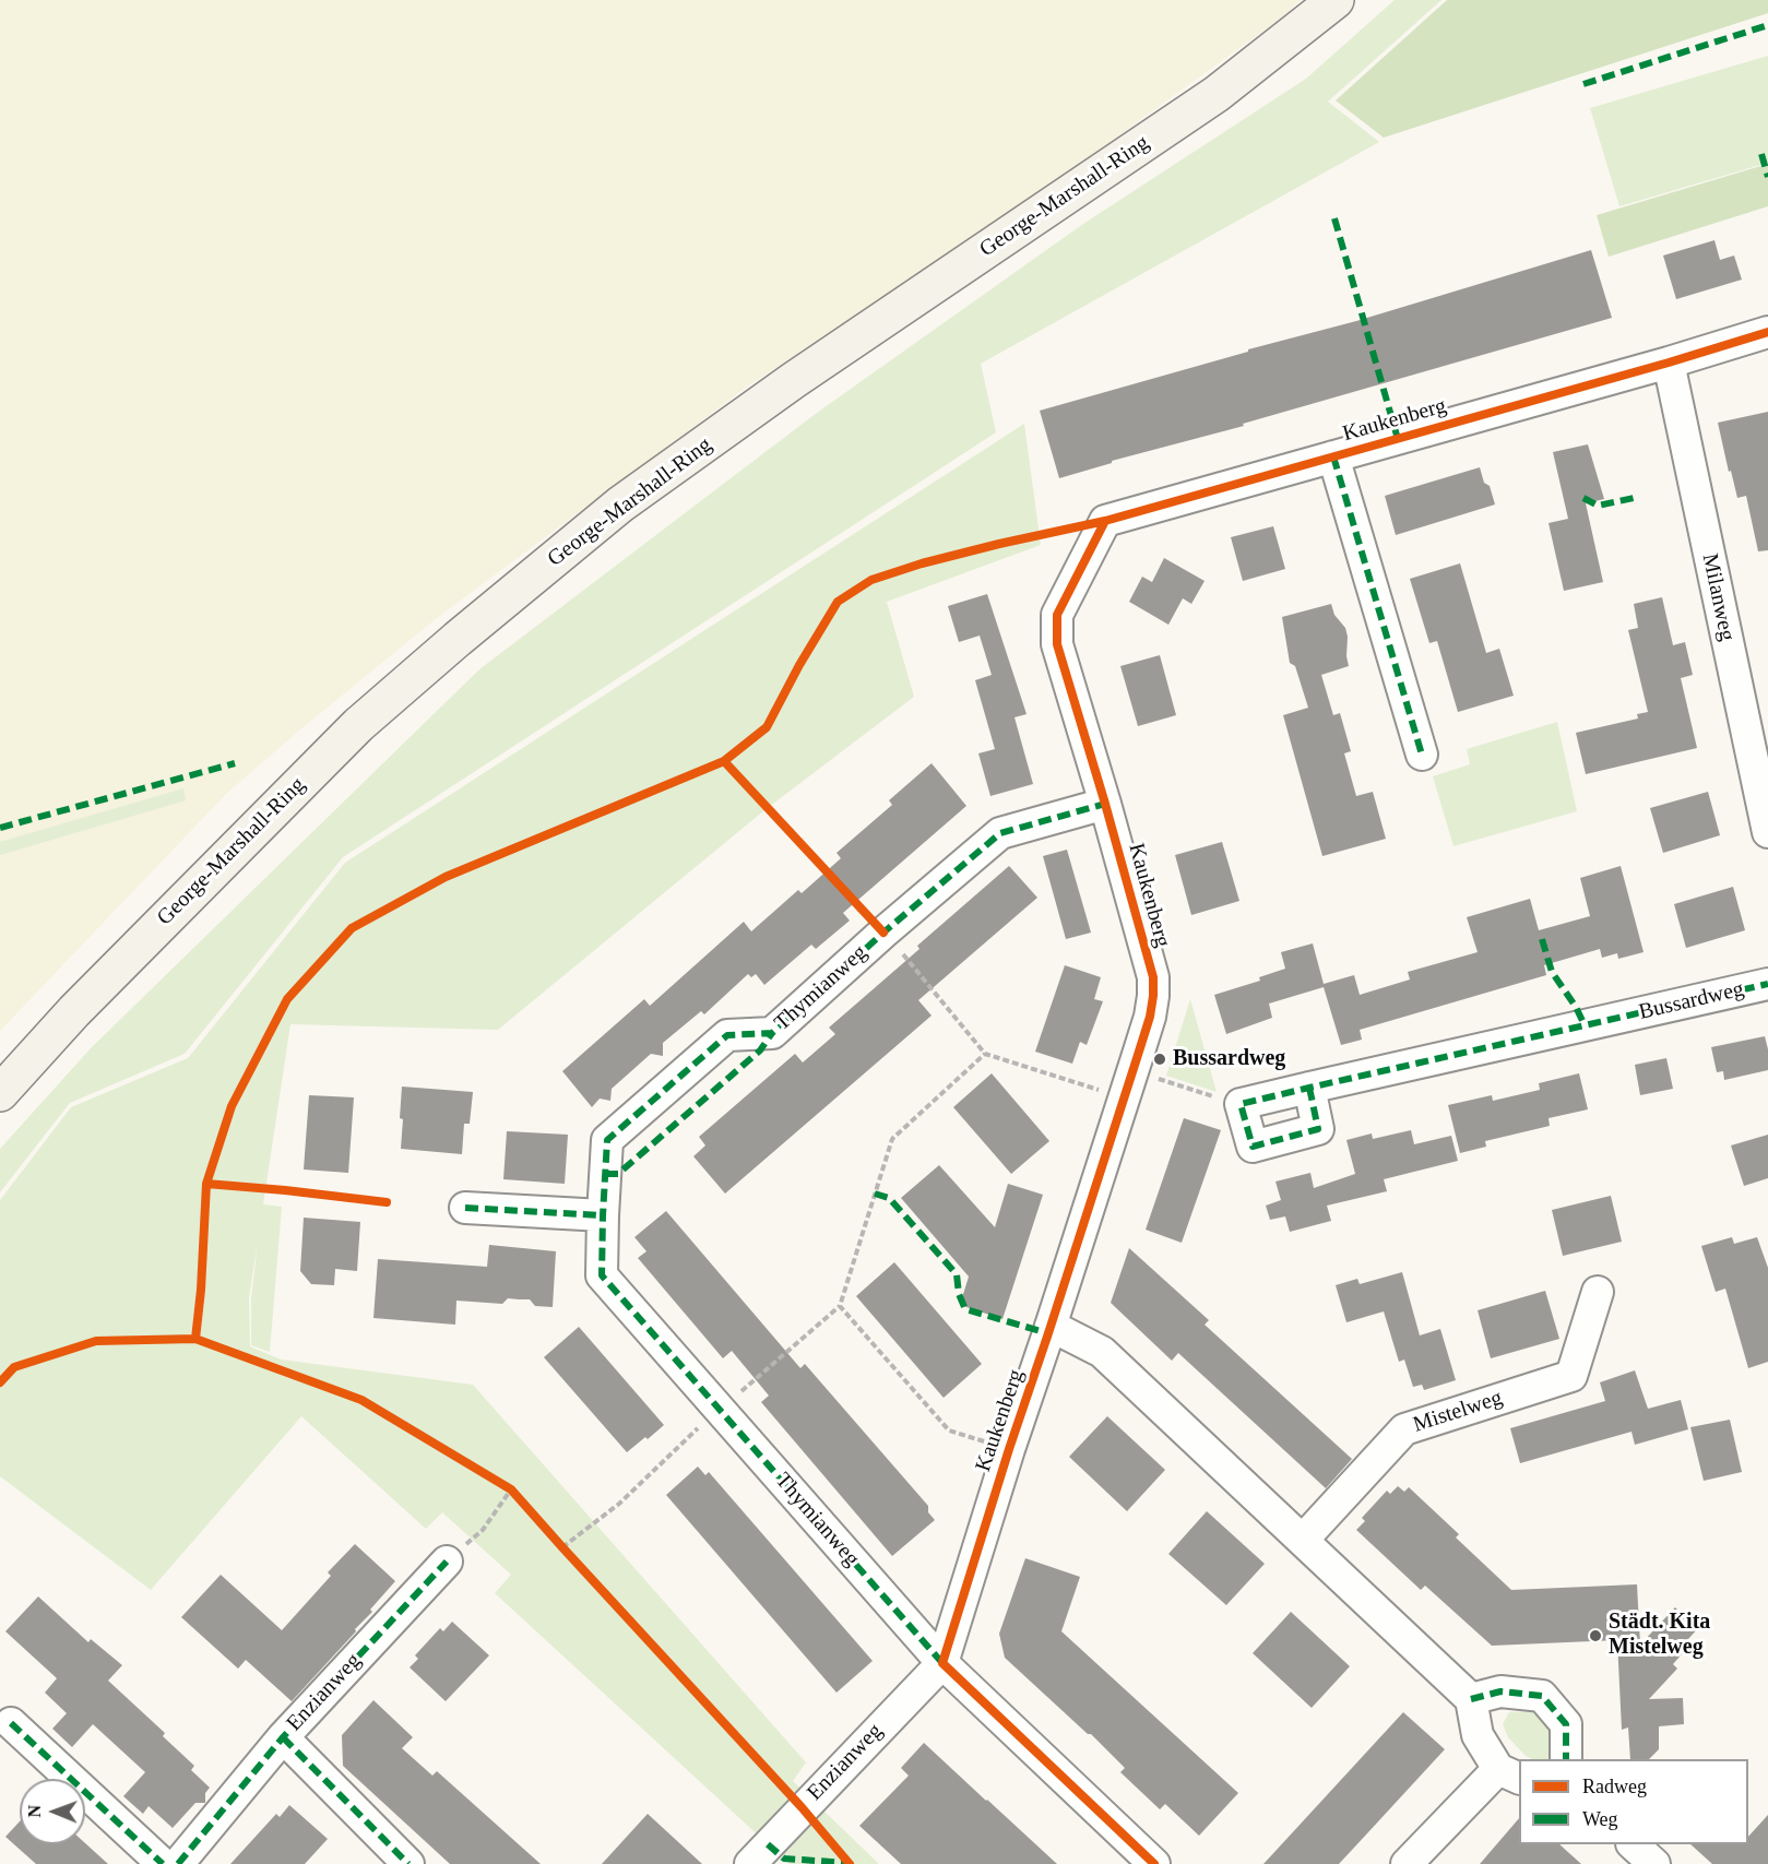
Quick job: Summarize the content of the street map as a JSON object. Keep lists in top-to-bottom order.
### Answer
{
  "streets": {
    "main road": ["George-Marshall-Ring"],
    "street": [
      "Kaukenberg",
      "Milanweg",
      "Thymianweg",
      "Bussardweg",
      "Mistelweg",
      "Enzianweg"
    ]
  },
  "crossings": [
    ["Kaukenberg", "Milanweg"],
    ["Kaukenberg", "Thymianweg"],
    ["Kaukenberg", "Enzianweg"],
    ["Thymianweg", "Enzianweg"]
  ],
  "places": ["Bussardweg", "Städt. Kita Mistelweg"],
  "legend": ["Radweg", "Weg"],
  "north": "left"
}
